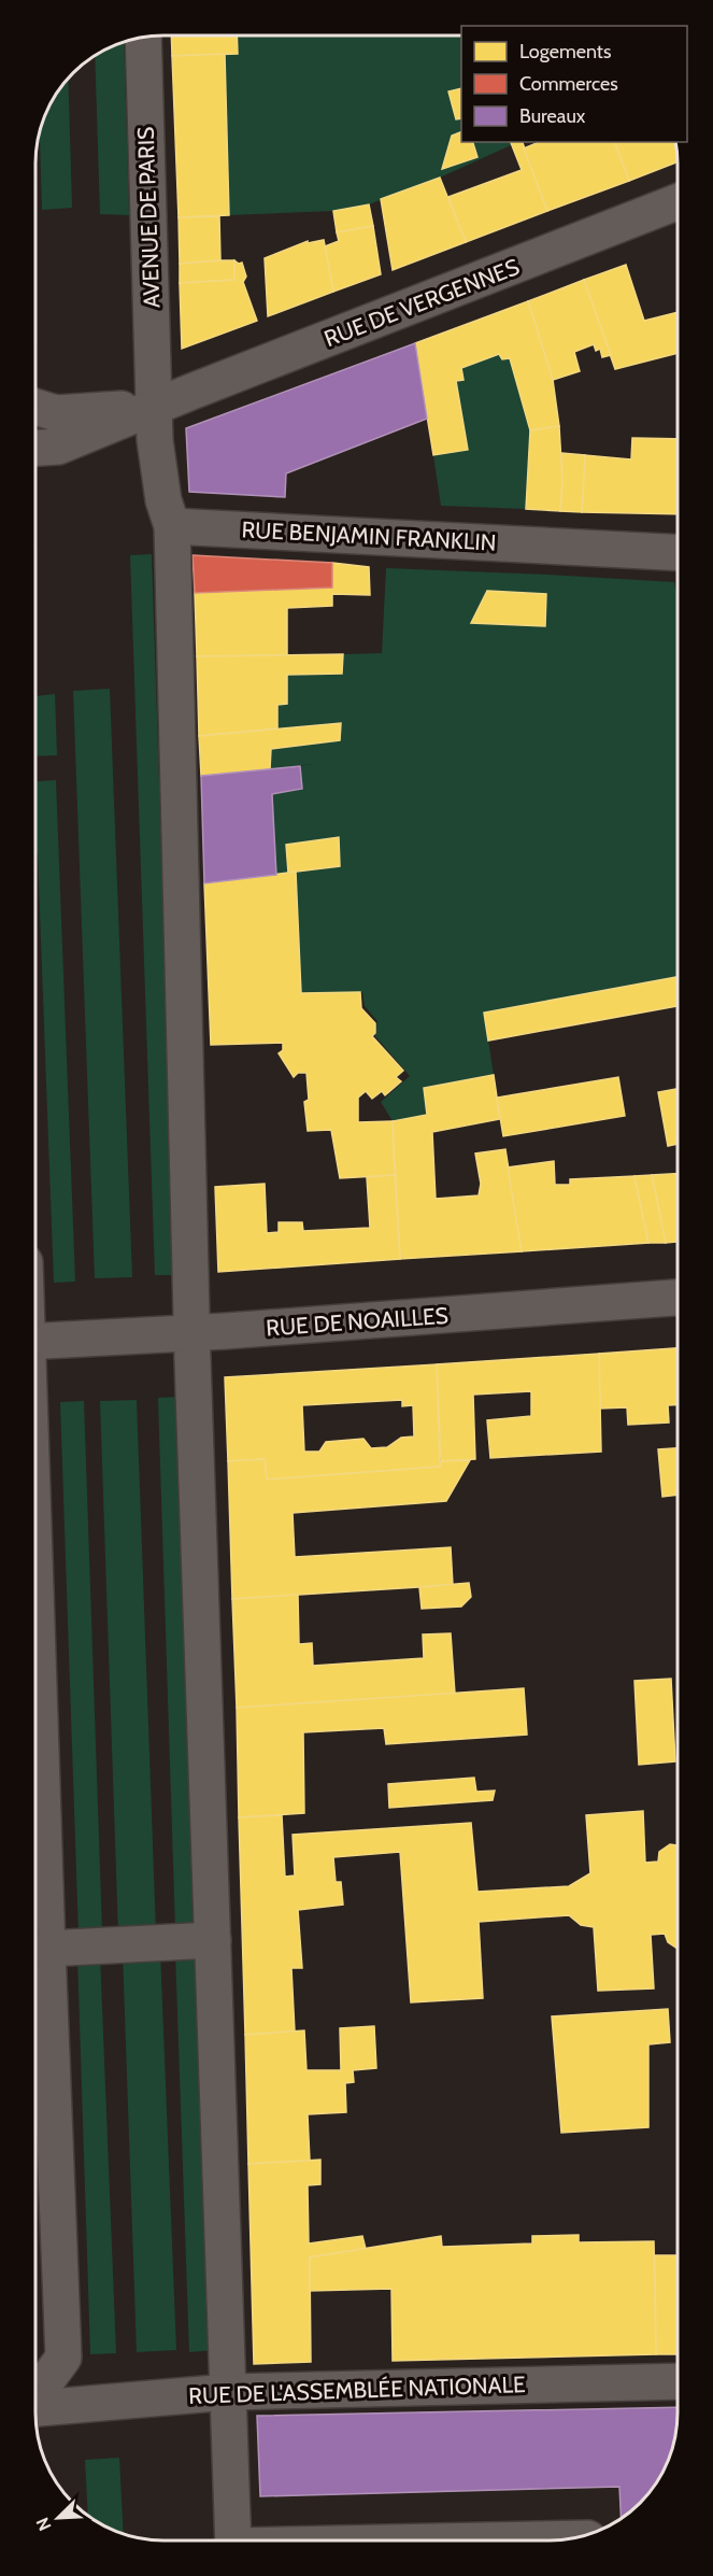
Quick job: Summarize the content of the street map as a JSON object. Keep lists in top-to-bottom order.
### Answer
{
  "streets": {
    "street": [
      "AVENUE DE PARIS",
      "RUE DE VERGENNES",
      "RUE BENJAMIN FRANKLIN",
      "RUE DE NOAILLES",
      "RUE DE L'ASSEMBLÉE NATIONALE"
    ]
  },
  "crossings": [
    ["AVENUE DE PARIS", "RUE DE VERGENNES"]
  ],
  "legend": ["Logements", "Commerces", "Bureaux"],
  "north": "bottom left"
}
